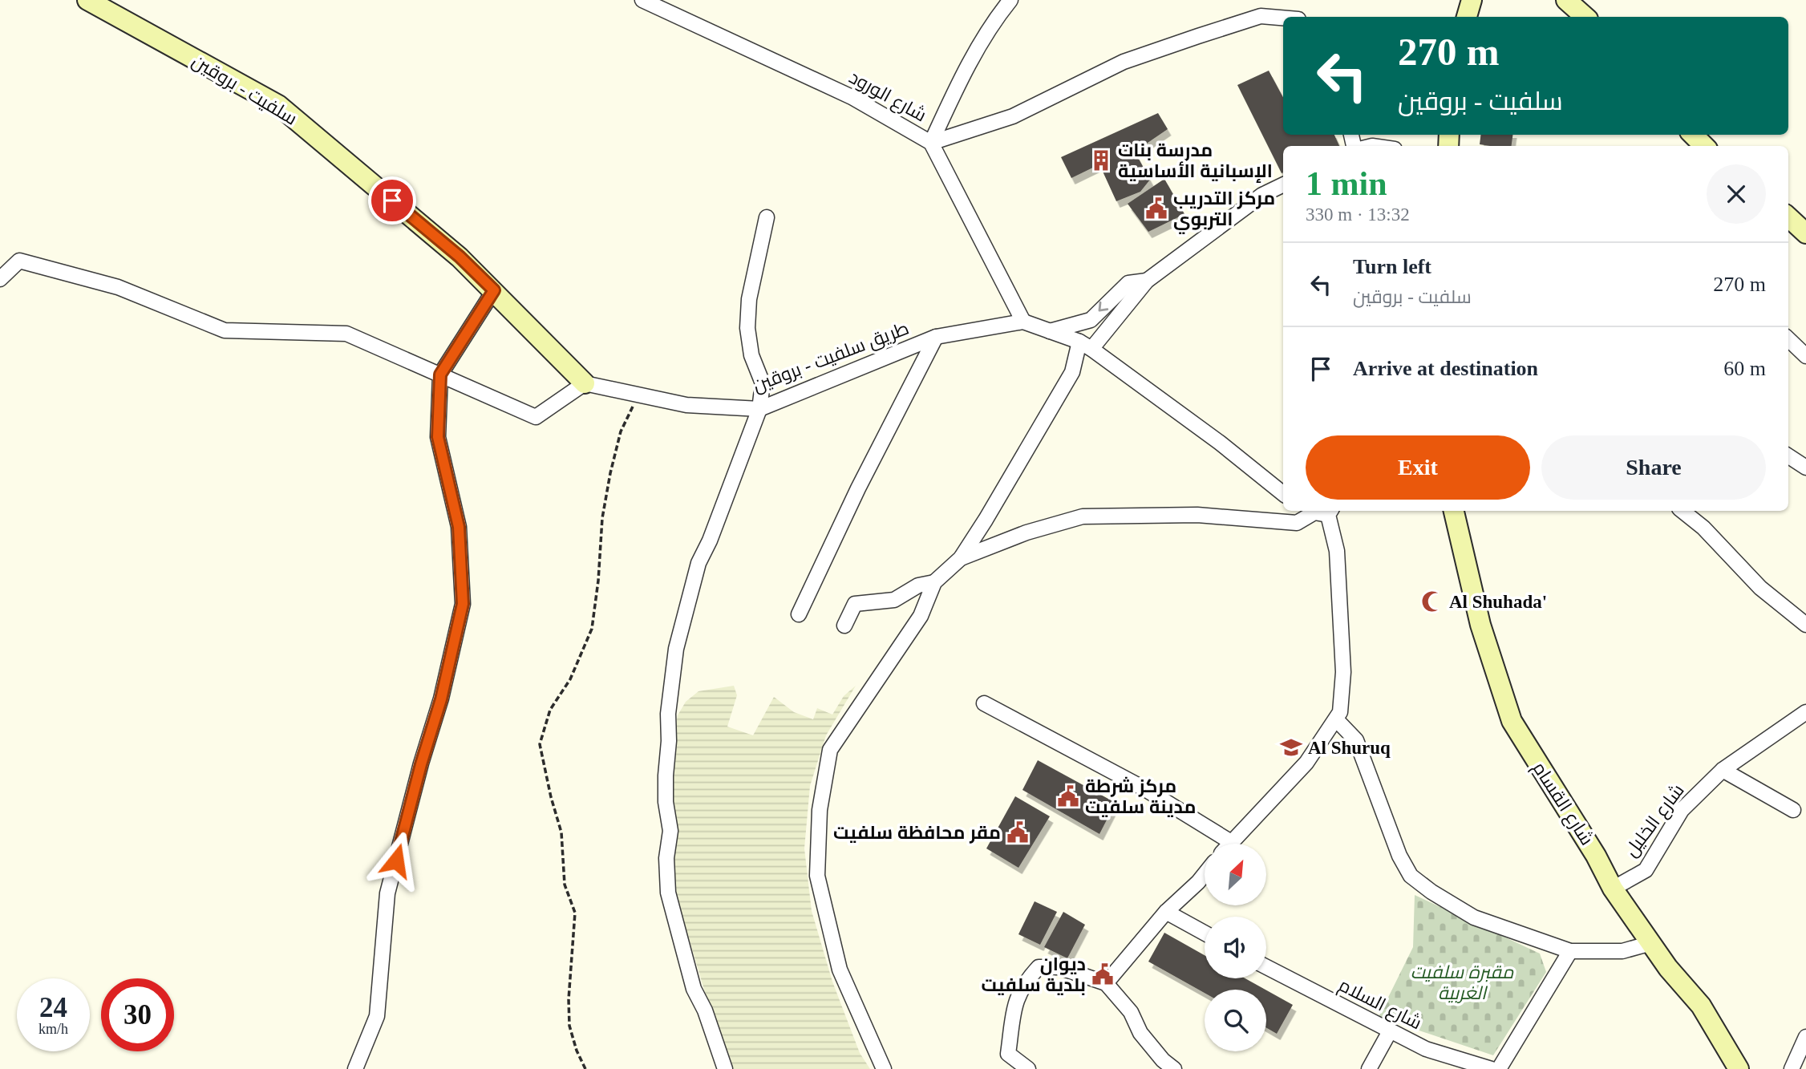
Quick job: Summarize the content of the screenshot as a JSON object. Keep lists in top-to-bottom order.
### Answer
{
  "streets": {
    "main road": ["سلفيت - بروقين", "شارع القسام"],
    "street": [
      "شارع الورود",
      "طريق سلفيت - بروقين",
      "شارع الخليل",
      "شارع السلام"
    ]
  },
  "crossings": [
    ["سلفيت - بروقين", "طريق سلفيت - بروقين"],
    ["شارع الورود", "طريق سلفيت - بروقين"],
    ["شارع القسام", "شارع الخليل"]
  ],
  "parks": ["مقبرة سلفيت الغربية"],
  "places": {
    "building": ["مدرسة بنات الإسبانية الأساسية"],
    "public building": [
      "مركز التدريب التربوي",
      "مركز شرطة مدينة سلفيت",
      "مقر محافظة سلفيت",
      "ديوان بلدية سلفيت"
    ],
    "mosque": ["Al Shuhada'"],
    "school or university": ["Al Shuruq"]
  },
  "north": "top right",
  "page": {
    "turn": ["270 m", "سلفيت - بروقين"],
    "heading": ["1 min", "330 m · 13:32"],
    "list": [
      {
        "name": "Turn left",
        "note": "سلفيت - بروقين",
        "value": "270 m"
      },
      {
        "name": "Arrive at destination",
        "value": "60 m"
      }
    ],
    "buttons": ["Exit", "Share"],
    "speed": "24 km/h",
    "limit": "30"
  }
}
